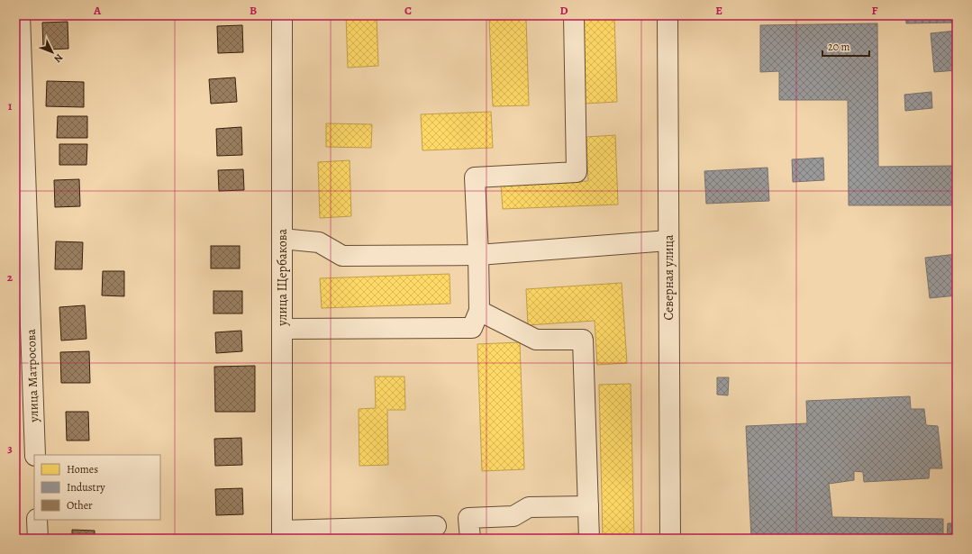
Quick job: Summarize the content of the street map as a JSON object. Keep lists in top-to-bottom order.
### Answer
{
  "streets": {
    "street": ["улица Щербакова", "Северная улица", "улица Матросова"]
  },
  "legend": ["Homes", "Industry", "Other"],
  "scale_bar": "20 m",
  "north": "bottom right",
  "grid": {
    "columns": [
      "A",
      "B",
      "C",
      "D",
      "E",
      "F"
    ],
    "rows": ["1", "2", "3"]
  }
}
